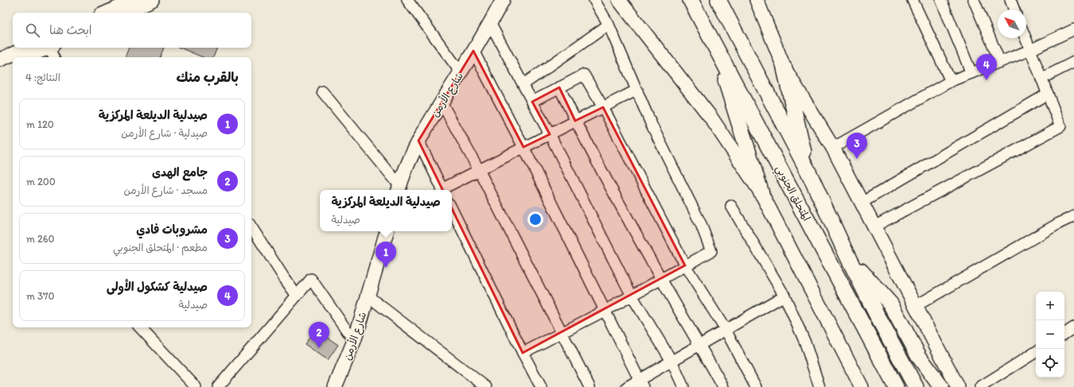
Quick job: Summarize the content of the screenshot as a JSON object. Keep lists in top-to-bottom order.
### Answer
{
  "streets": {
    "highway": ["المتحلق الجنوبي"],
    "main road": ["شارع الأرمن"]
  },
  "north": "top left",
  "page": {
    "search": "ابحث هنا",
    "pins": [
      "4",
      "3",
      "1",
      "2"
    ],
    "heading": ["بالقرب منك", "النتائج: 4"],
    "list": [
      {
        "mark": "1",
        "name": "صيدلية الديلعة المركزية",
        "note": "صيدلية · شارع الأرمن",
        "value": "120 m"
      },
      {
        "mark": "2",
        "name": "جامع الهدى",
        "note": "مسجد · شارع الأرمن",
        "value": "200 m"
      },
      {
        "mark": "3",
        "name": "مشروبات فادي",
        "note": "مطعم · المتحلق الجنوبي",
        "value": "260 m"
      },
      {
        "mark": "4",
        "name": "صيدلية كشكول الأولى",
        "note": "صيدلية",
        "value": "370 m"
      }
    ],
    "popup": ["صيدلية الديلعة المركزية", "صيدلية"],
    "map_buttons": ["+", "−"]
  }
}
